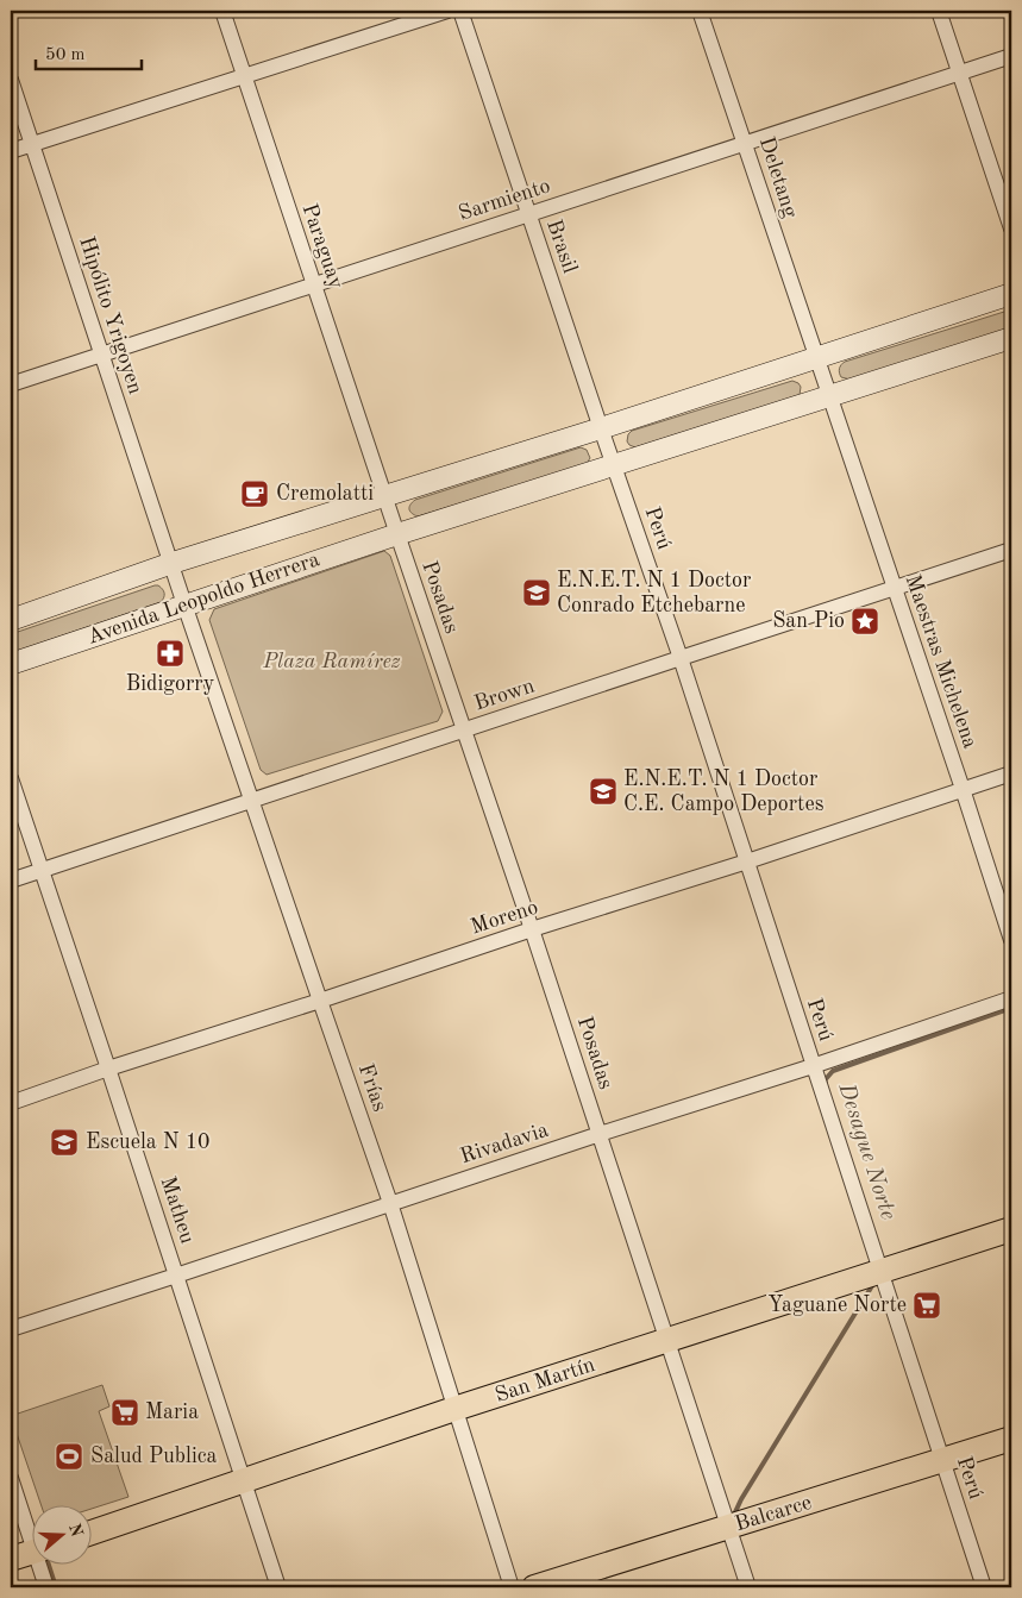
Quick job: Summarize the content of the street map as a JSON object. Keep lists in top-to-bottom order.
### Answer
{
  "streets": {
    "main road": ["San Martín", "Balcarce"],
    "street": [
      "Deletang",
      "Sarmiento",
      "Paraguay",
      "Brasil",
      "Hipólito Yrigoyen",
      "Perú",
      "Posadas",
      "Avenida Leopoldo Herrera",
      "Maestras Michelena",
      "Brown",
      "Moreno",
      "Frías",
      "Rivadavia",
      "Matheu"
    ]
  },
  "crossings": [
    ["Deletang", "Sarmiento"],
    ["Deletang", "Avenida Leopoldo Herrera"],
    ["Sarmiento", "Paraguay"],
    ["Sarmiento", "Brasil"],
    ["Sarmiento", "Hipólito Yrigoyen"],
    ["Paraguay", "Avenida Leopoldo Herrera"],
    ["Brasil", "Avenida Leopoldo Herrera"],
    ["Hipólito Yrigoyen", "Avenida Leopoldo Herrera"],
    ["Hipólito Yrigoyen", "Frías"],
    ["Perú", "Avenida Leopoldo Herrera"],
    ["Perú", "Brown"],
    ["Perú", "Moreno"],
    ["Perú", "Rivadavia"],
    ["Perú", "San Martín"],
    ["Perú", "Balcarce"],
    ["Posadas", "Avenida Leopoldo Herrera"],
    ["Posadas", "Brown"],
    ["Posadas", "Moreno"],
    ["Posadas", "Rivadavia"],
    ["Posadas", "San Martín"],
    ["Posadas", "Balcarce"],
    ["Avenida Leopoldo Herrera", "Maestras Michelena"],
    ["Avenida Leopoldo Herrera", "Frías"],
    ["Maestras Michelena", "Brown"],
    ["Maestras Michelena", "Moreno"],
    ["Brown", "Frías"],
    ["Brown", "Matheu"],
    ["Moreno", "Frías"],
    ["Moreno", "Matheu"],
    ["Frías", "Rivadavia"],
    ["Frías", "San Martín"],
    ["Rivadavia", "Matheu"],
    ["Matheu", "San Martín"]
  ],
  "water": ["Desague Norte"],
  "parks": ["Plaza Ramírez"],
  "places": {
    "cafe": ["Cremolatti"],
    "school or university": ["E.N.E.T. N 1 Doctor Conrado Etchebarne", "E.N.E.T. N 1 Doctor C.E. Campo Deportes", "Escuela N 10"],
    "place": ["San Pio"],
    "pharmacy": ["Bidigorry"],
    "supermarket": ["Yaguane Norte", "Maria"],
    "sports": ["Salud Publica"]
  },
  "scale_bar": "50 m",
  "north": "right"
}
